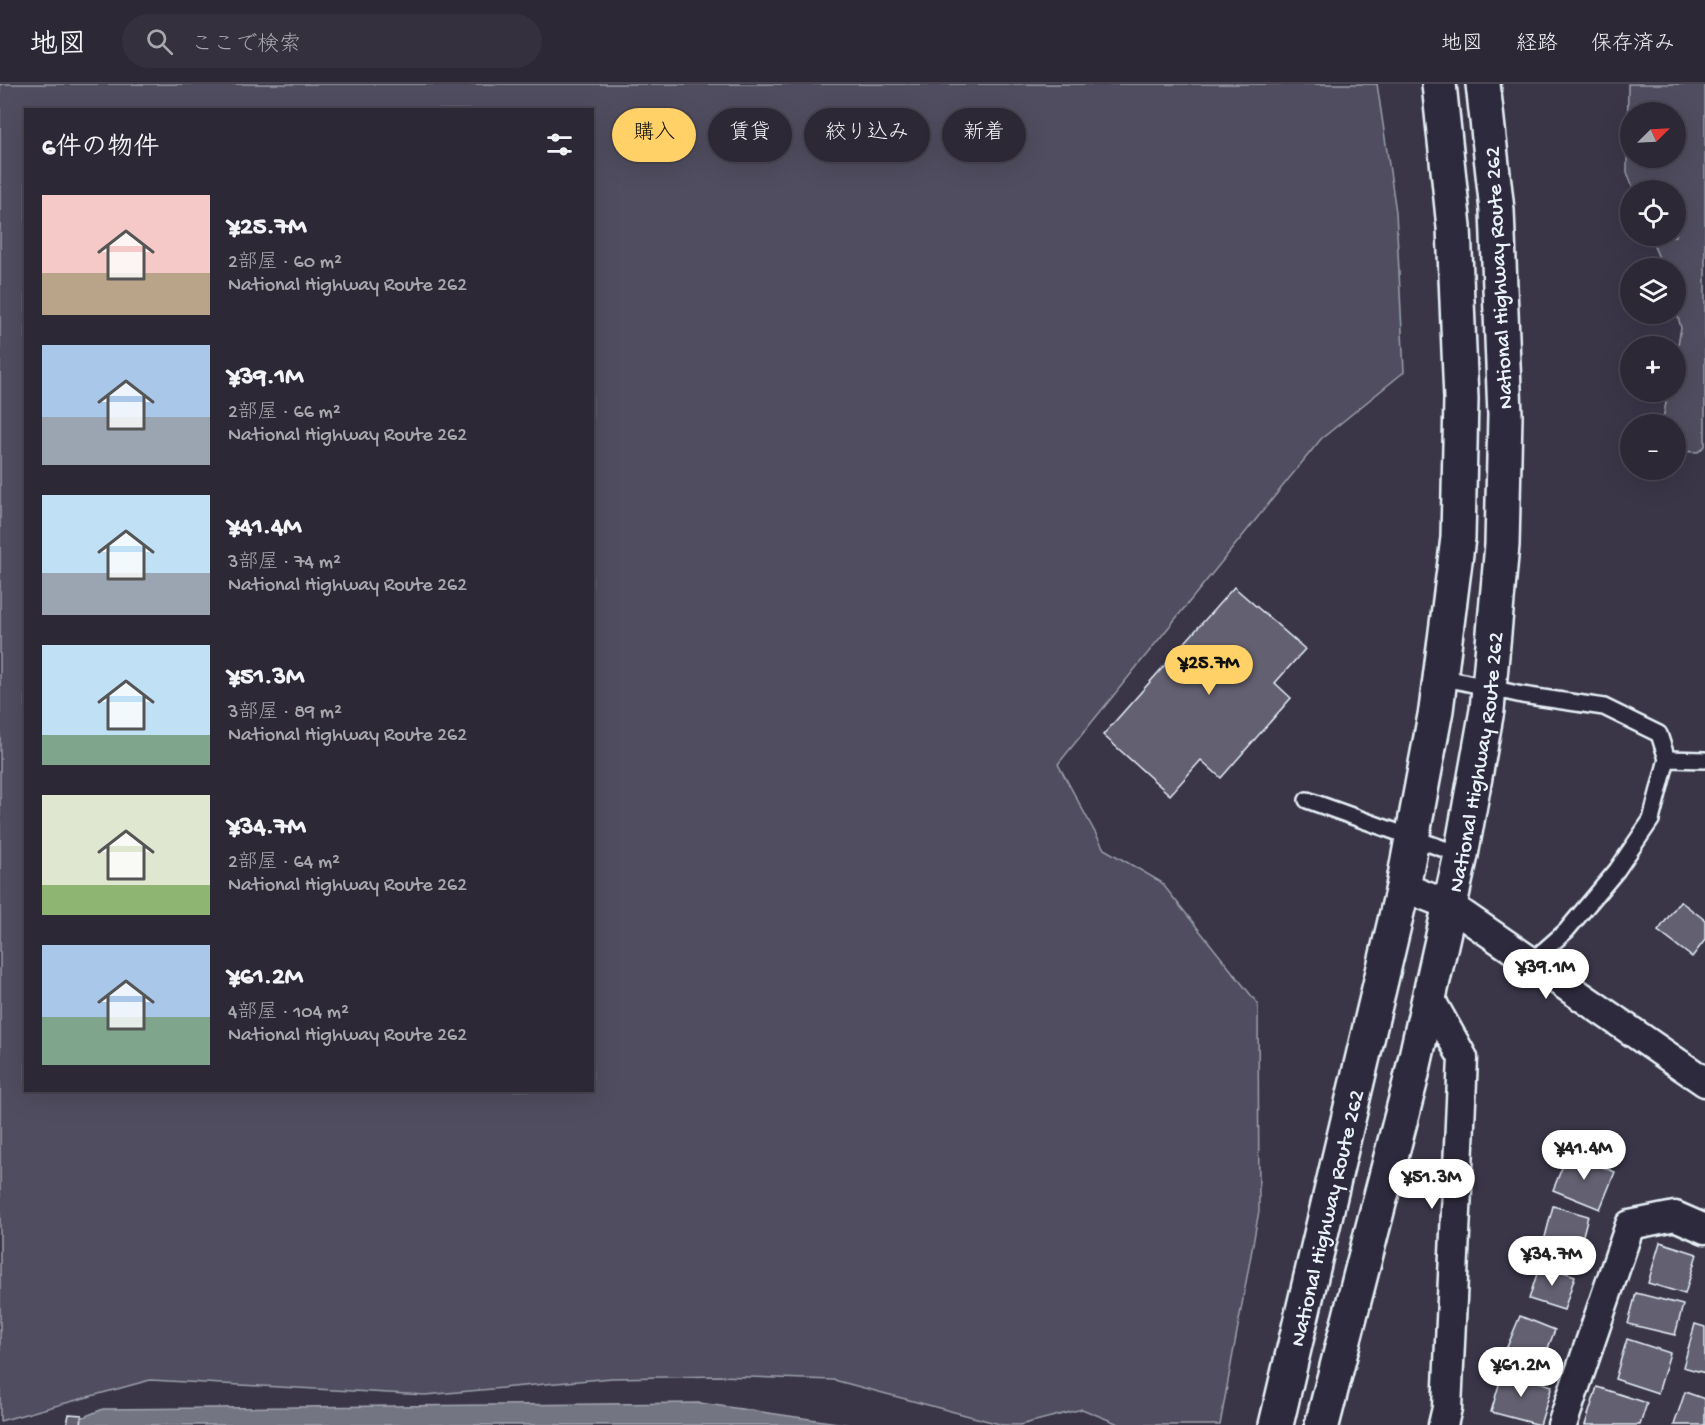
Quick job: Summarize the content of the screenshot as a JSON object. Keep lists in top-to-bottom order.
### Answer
{
  "streets": {
    "highway": ["National Highway Route 262"]
  },
  "north": "top right",
  "page": {
    "header": "地図",
    "search": "ここで検索",
    "nav": ["地図", "経路", "保存済み"],
    "map_buttons": ["+", "−"],
    "chip": [
      "購入",
      "賃貸",
      "絞り込み",
      "新着"
    ],
    "heading": "6件の物件",
    "list": [
      {
        "name": "¥25.7M",
        "note": "2部屋 · 60 m² · National Highway Route 262"
      },
      {
        "name": "¥39.1M",
        "note": "2部屋 · 66 m² · National Highway Route 262"
      },
      {
        "name": "¥41.4M",
        "note": "3部屋 · 74 m² · National Highway Route 262"
      },
      {
        "name": "¥51.3M",
        "note": "3部屋 · 89 m² · National Highway Route 262"
      },
      {
        "name": "¥34.7M",
        "note": "2部屋 · 64 m² · National Highway Route 262"
      },
      {
        "name": "¥61.2M",
        "note": "4部屋 · 104 m² · National Highway Route 262"
      }
    ],
    "price": [
      "¥25.7M",
      "¥39.1M",
      "¥41.4M",
      "¥51.3M",
      "¥34.7M",
      "¥61.2M"
    ]
  }
}
